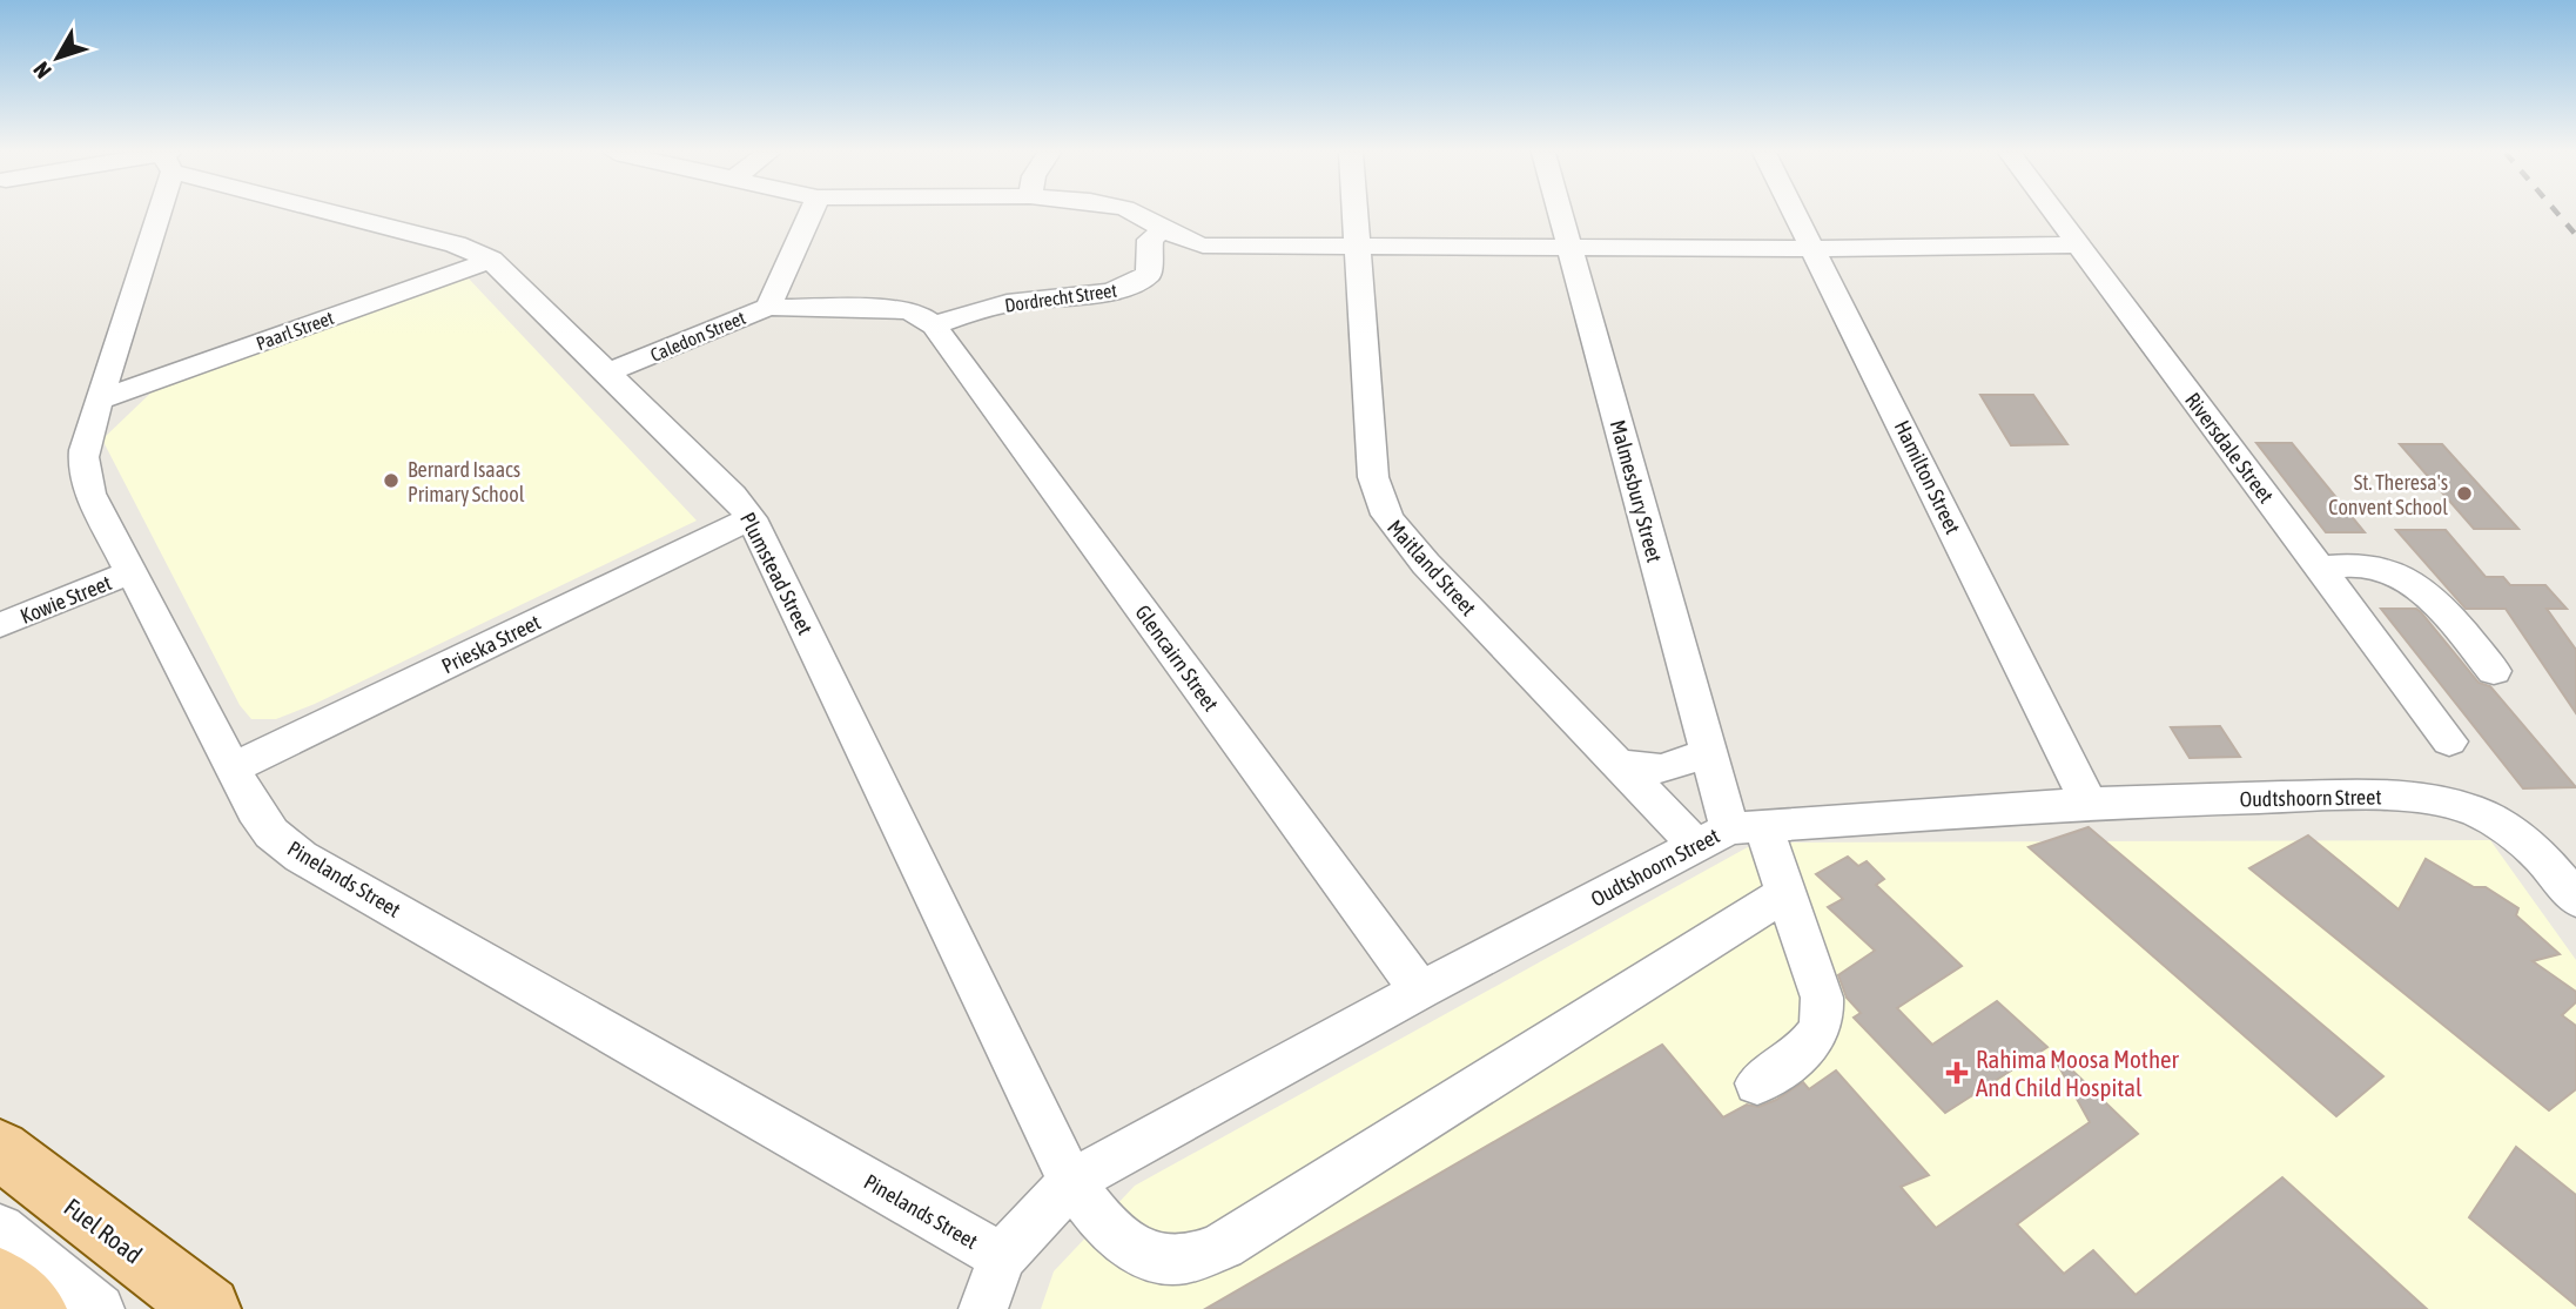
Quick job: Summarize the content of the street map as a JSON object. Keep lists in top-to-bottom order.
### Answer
{
  "streets": {
    "main road": ["Fuel Road"],
    "street": [
      "Dordrecht Street",
      "Paarl Street",
      "Caledon Street",
      "Riversdale Street",
      "Hamilton Street",
      "Malmesbury Street",
      "Maitland Street",
      "Plumstead Street",
      "Kowie Street",
      "Prieska Street",
      "Glencairn Street",
      "Oudtshoorn Street",
      "Pinelands Street"
    ]
  },
  "crossings": [
    ["Dordrecht Street", "Glencairn Street"],
    ["Paarl Street", "Plumstead Street"],
    ["Paarl Street", "Pinelands Street"],
    ["Caledon Street", "Plumstead Street"],
    ["Hamilton Street", "Oudtshoorn Street"],
    ["Malmesbury Street", "Maitland Street"],
    ["Malmesbury Street", "Plumstead Street"],
    ["Malmesbury Street", "Oudtshoorn Street"],
    ["Maitland Street", "Oudtshoorn Street"],
    ["Plumstead Street", "Prieska Street"],
    ["Plumstead Street", "Oudtshoorn Street"],
    ["Kowie Street", "Pinelands Street"],
    ["Prieska Street", "Pinelands Street"],
    ["Glencairn Street", "Oudtshoorn Street"],
    ["Oudtshoorn Street", "Pinelands Street"]
  ],
  "places": {
    "other": ["Bernard Isaacs Primary School", "St. Theresa's Convent School"],
    "health": ["Rahima Moosa Mother And Child Hospital"]
  },
  "north": "bottom left"
}
